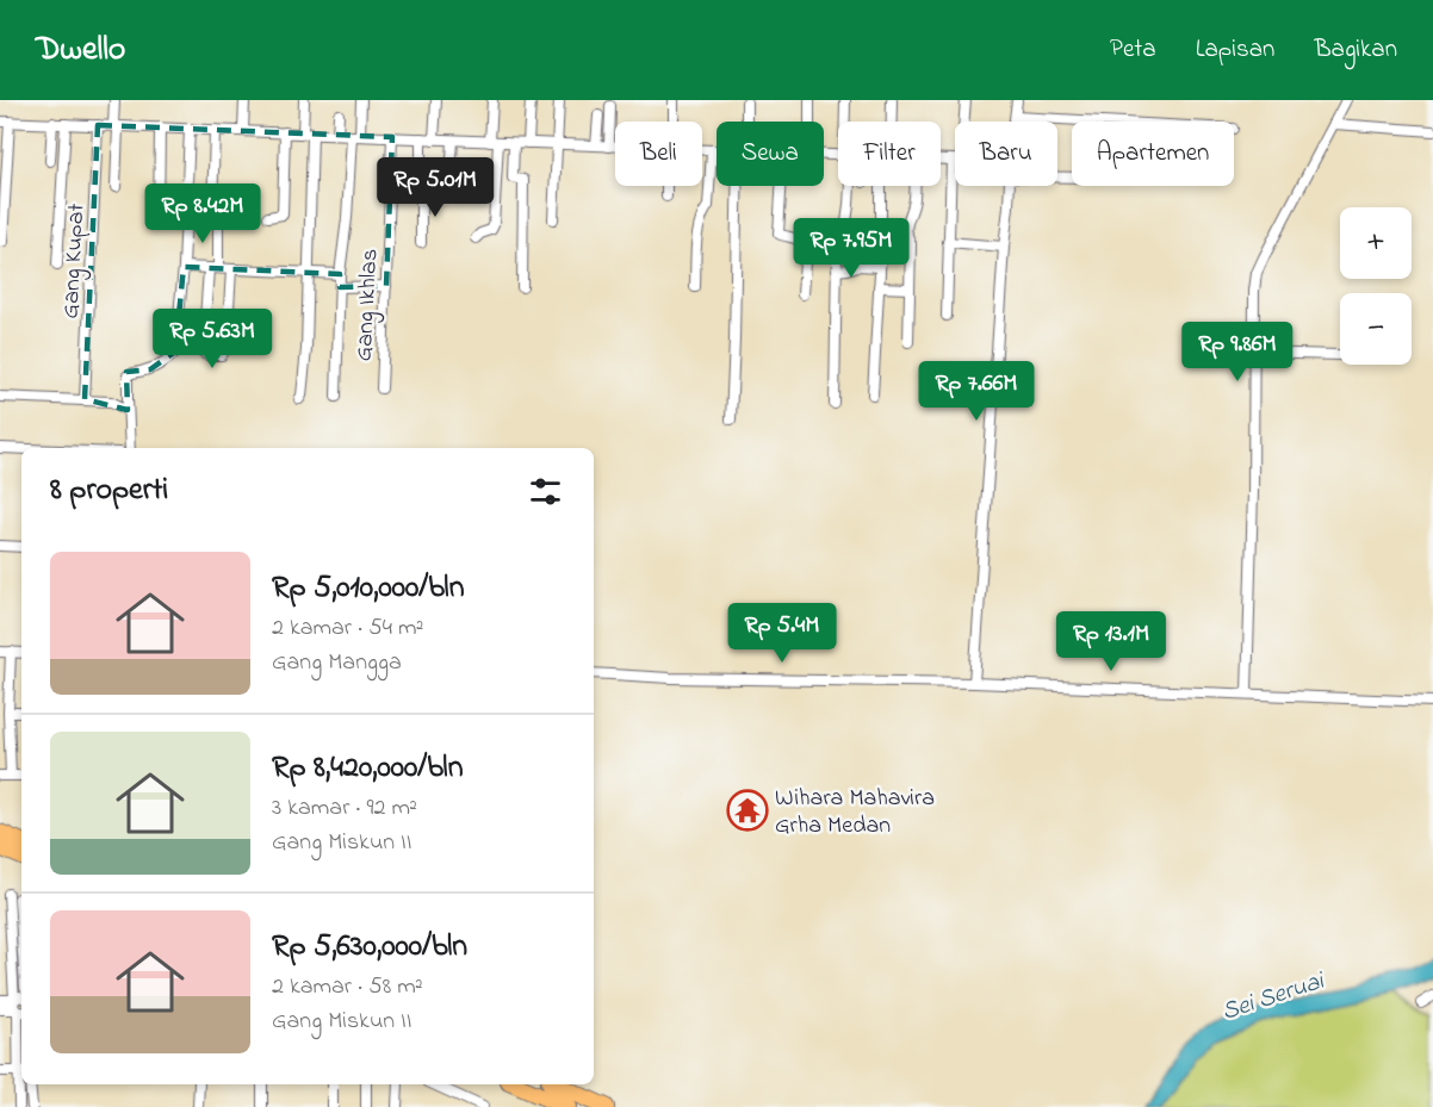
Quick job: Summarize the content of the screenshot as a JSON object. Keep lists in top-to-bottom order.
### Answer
{
  "streets": {
    "street": ["Gang Kupat", "Gang Ikhlas"]
  },
  "water": ["Sei Seruai"],
  "places": {
    "temple": ["Wihara Mahavira Grha Medan"]
  },
  "page": {
    "header": "Dwello",
    "nav": ["Peta", "Lapisan", "Bagikan"],
    "chip": [
      "Beli",
      "Sewa",
      "Filter",
      "Baru",
      "Apartemen"
    ],
    "price": [
      "Rp 5.01M",
      "Rp 8.42M",
      "Rp 7.95M",
      "Rp 5.63M",
      "Rp 9.86M",
      "Rp 7.66M",
      "Rp 5.4M",
      "Rp 13.1M"
    ],
    "map_buttons": ["+", "−"],
    "heading": "8 properti",
    "list": [
      {
        "name": "Rp 5,010,000/bln",
        "note": "2 kamar · 54 m² · Gang Mangga"
      },
      {
        "name": "Rp 8,420,000/bln",
        "note": "3 kamar · 92 m² · Gang Miskun II"
      },
      {
        "name": "Rp 5,630,000/bln",
        "note": "2 kamar · 58 m² · Gang Miskun II"
      }
    ]
  }
}
